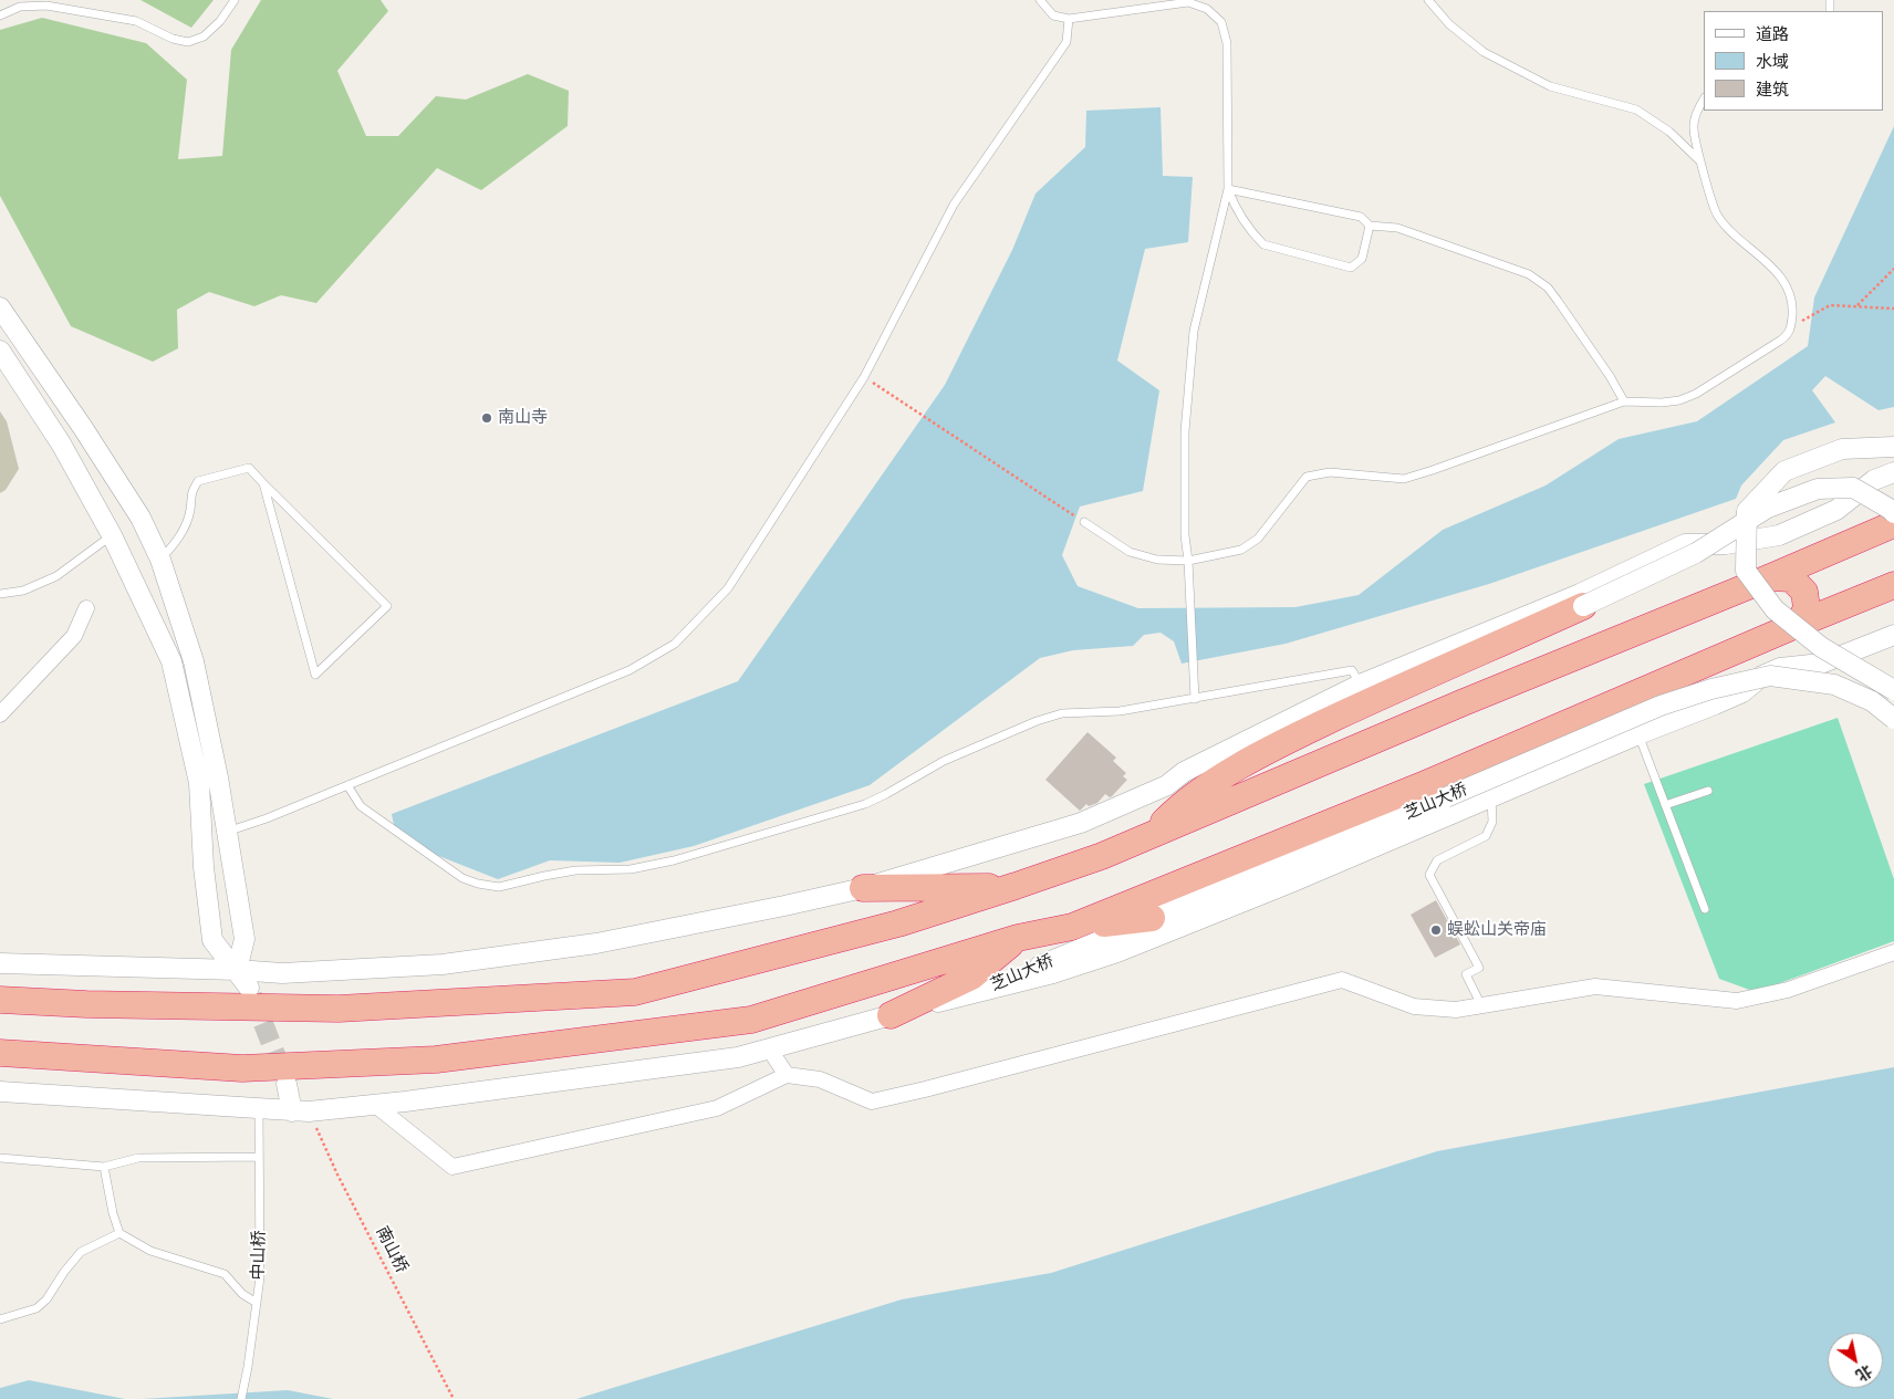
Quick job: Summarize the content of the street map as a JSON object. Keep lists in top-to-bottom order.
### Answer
{
  "streets": {
    "street": ["芝山大桥"],
    "lane": ["中山桥"],
    "path": ["南山桥"]
  },
  "places": ["南山寺", "蜈蚣山关帝庙"],
  "legend": ["道路", "水域", "建筑"],
  "north": "bottom right"
}
